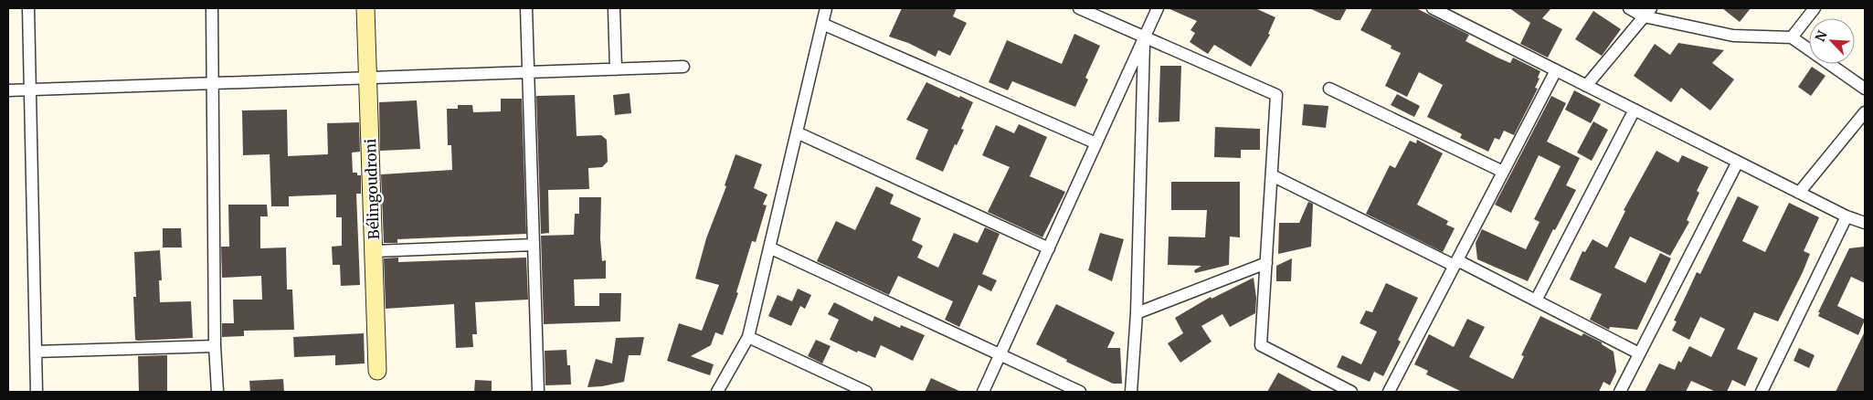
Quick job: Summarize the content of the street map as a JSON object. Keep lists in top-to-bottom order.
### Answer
{
  "streets": {
    "street": ["Bélingoudroni"]
  },
  "north": "top left"
}
